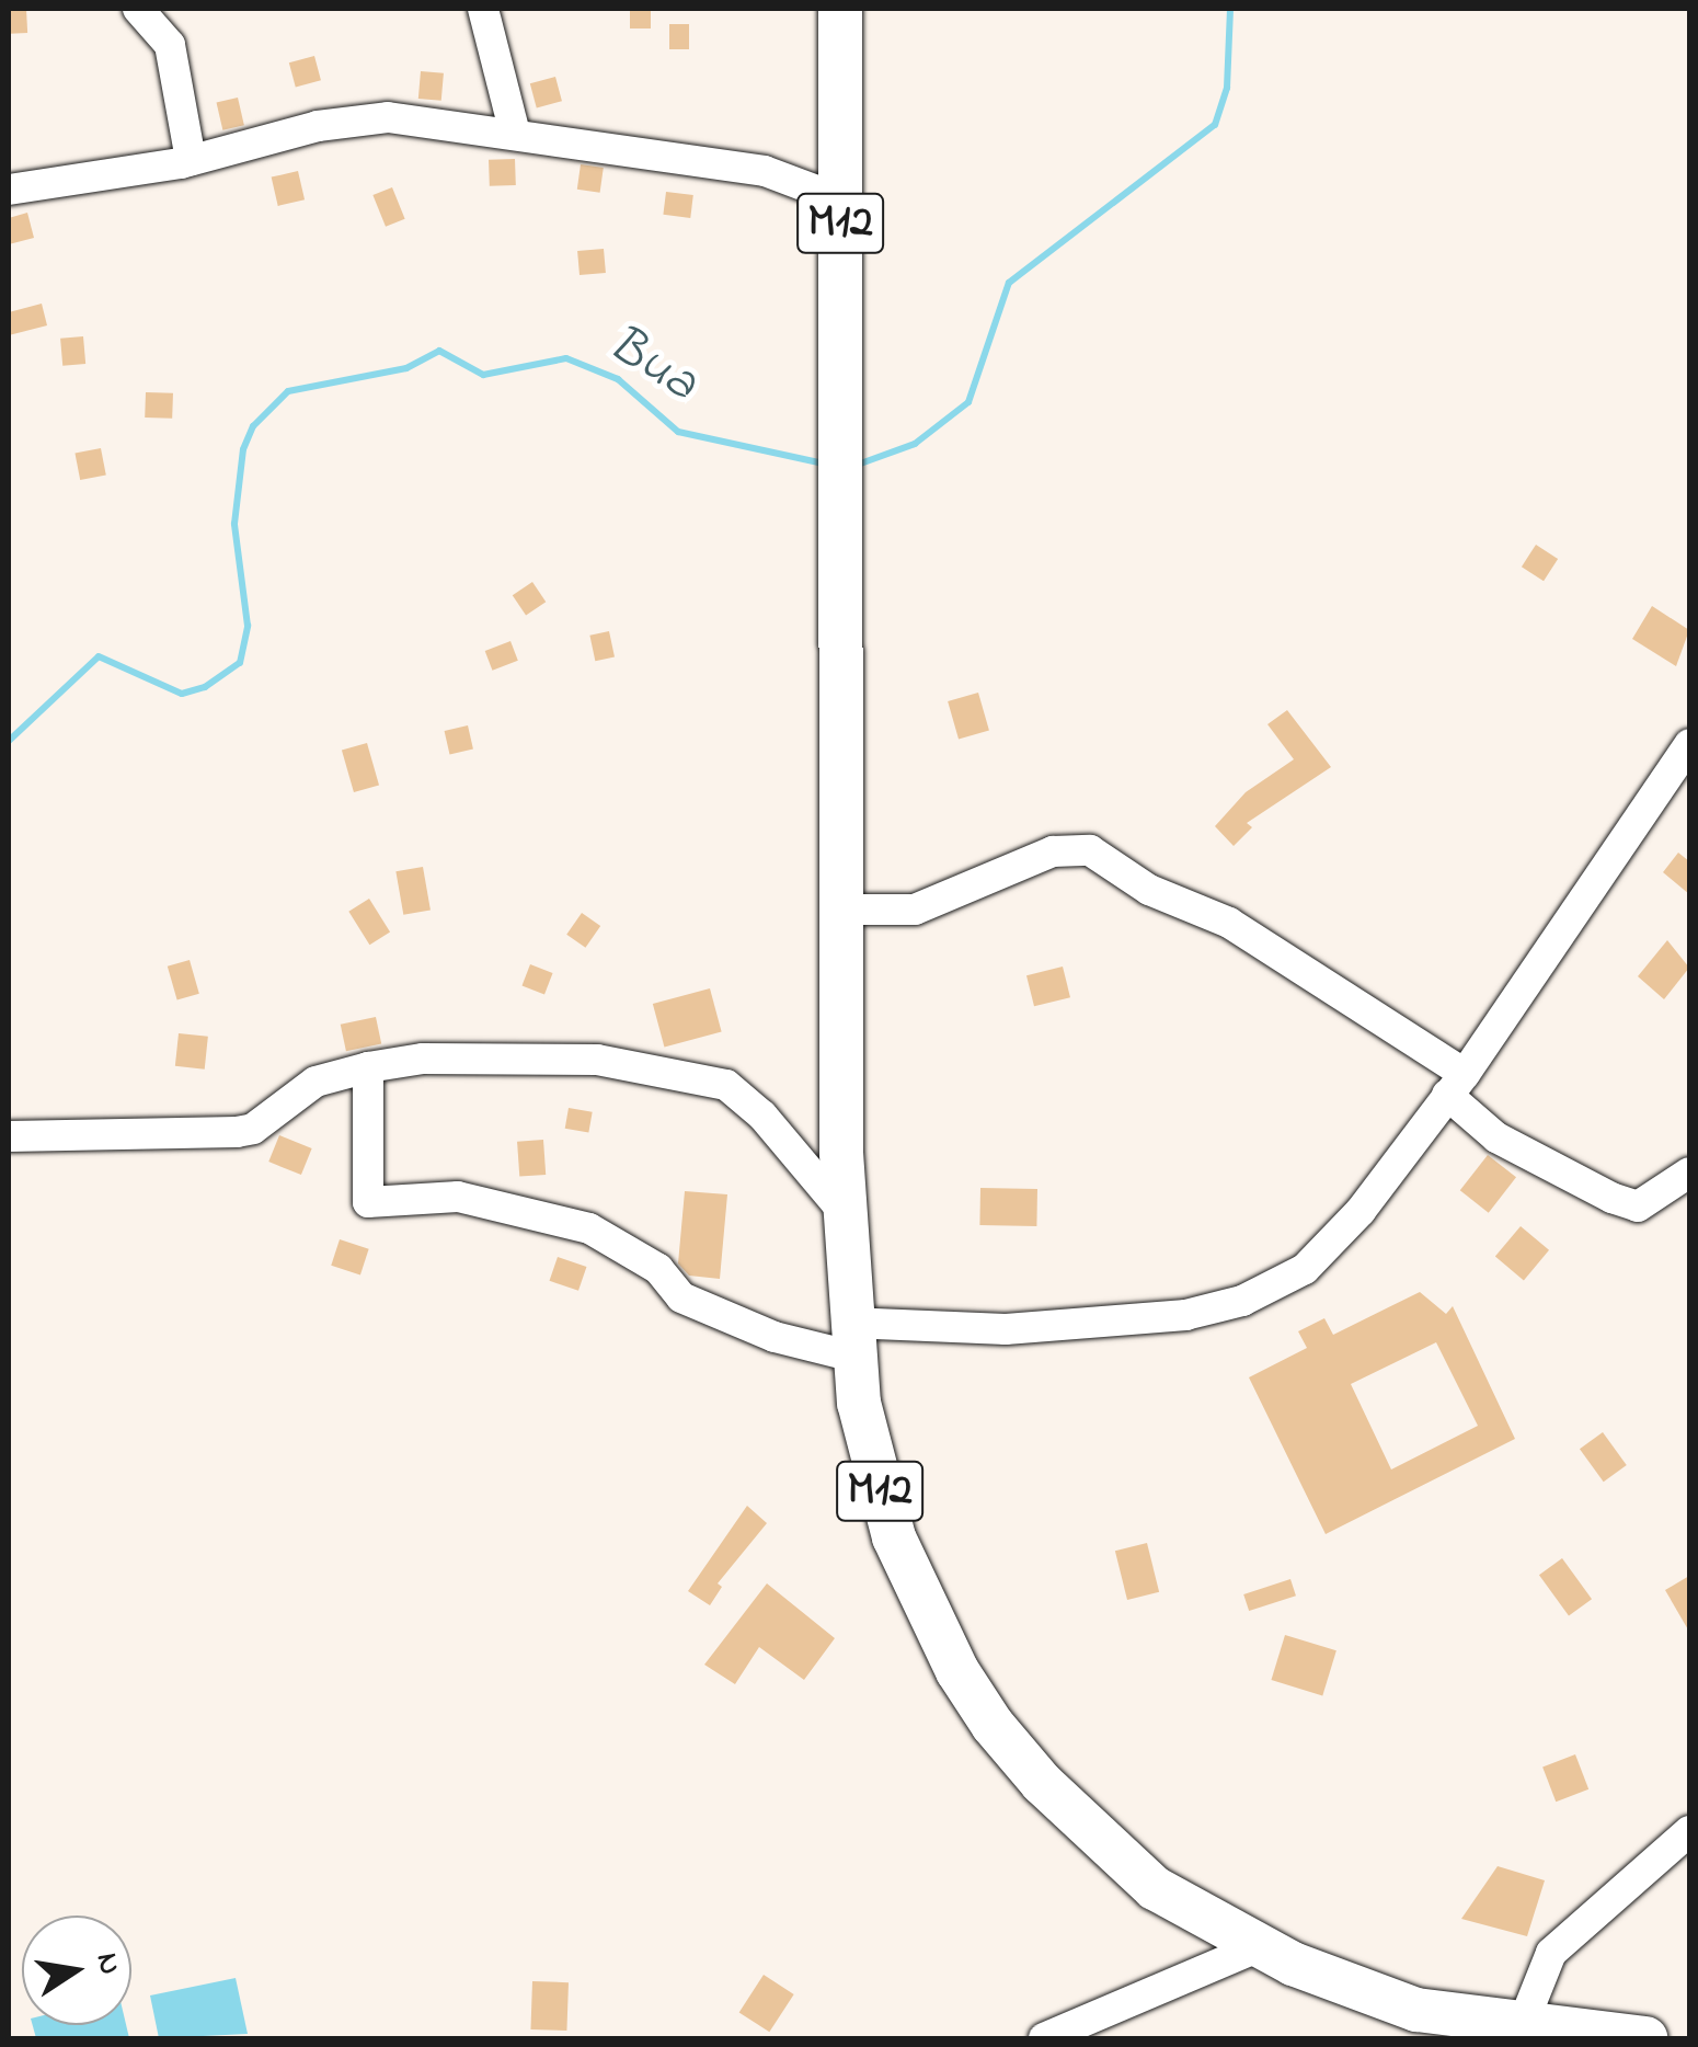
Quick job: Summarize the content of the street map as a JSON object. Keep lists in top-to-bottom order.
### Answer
{
  "streets": {
    "highway": ["M12"]
  },
  "water": ["Bua"],
  "north": "right"
}
